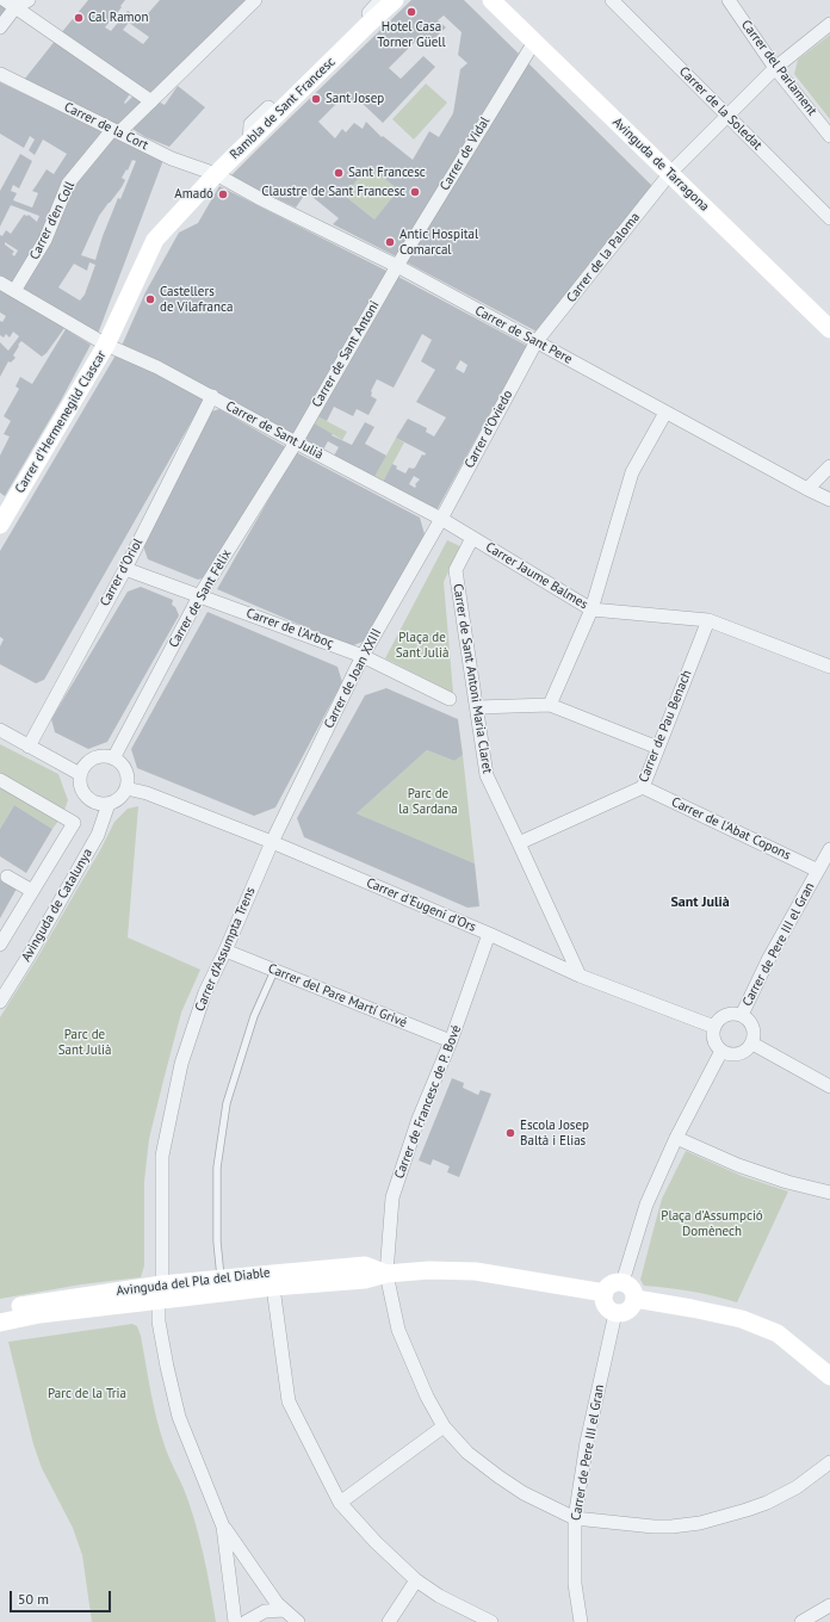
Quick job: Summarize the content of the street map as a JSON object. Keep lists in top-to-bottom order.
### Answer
{
  "streets": {
    "street": [
      "Carrer del Parlament",
      "Rambla de Sant Francesc",
      "Carrer de la Soledat",
      "Carrer de la Cort",
      "Carrer de Vidal",
      "Avinguda de Tarragona",
      "Carrer d'en Coll",
      "Carrer de la Paloma",
      "Carrer de Sant Pere",
      "Carrer de Sant Antoni",
      "Carrer d'Hermenegild Clascar",
      "Carrer d'Oviedo",
      "Carrer de Sant Julià",
      "Carrer d'Oriol",
      "Carrer Jaume Balmes",
      "Carrer de Sant Fèlix",
      "Carrer de l'Arboç",
      "Carrer de Joan XXIII",
      "Carrer de Sant Antoni Maria Claret",
      "Carrer de Pau Benach",
      "Carrer de l'Abat Copons",
      "Avinguda de Catalunya",
      "Carrer d'Eugeni d'Ors",
      "Carrer de Pere III el Gran",
      "Carrer d'Assumpta Trens",
      "Carrer del Pare Martí Grivé",
      "Carrer de Francesc de P. Bové",
      "Avinguda del Pla del Diable"
    ]
  },
  "crossings": [
    ["Carrer del Parlament", "Carrer de la Paloma"],
    ["Rambla de Sant Francesc", "Carrer de la Cort"],
    ["Rambla de Sant Francesc", "Carrer de Sant Pere"],
    ["Rambla de Sant Francesc", "Carrer d'Hermenegild Clascar"],
    ["Carrer de la Soledat", "Carrer de la Paloma"],
    ["Carrer de la Cort", "Carrer d'en Coll"],
    ["Carrer de la Cort", "Carrer de Sant Pere"],
    ["Carrer de Vidal", "Avinguda de Tarragona"],
    ["Carrer de Vidal", "Carrer de Sant Pere"],
    ["Carrer de Vidal", "Carrer de Sant Antoni"],
    ["Avinguda de Tarragona", "Carrer de la Paloma"],
    ["Carrer d'en Coll", "Carrer de Sant Julià"],
    ["Carrer de la Paloma", "Carrer de Sant Pere"],
    ["Carrer de la Paloma", "Carrer d'Oviedo"],
    ["Carrer de Sant Pere", "Carrer de Sant Antoni"],
    ["Carrer de Sant Pere", "Carrer d'Oviedo"],
    ["Carrer de Sant Antoni", "Carrer de Sant Julià"],
    ["Carrer de Sant Antoni", "Carrer de Sant Fèlix"],
    ["Carrer d'Hermenegild Clascar", "Carrer de Sant Julià"],
    ["Carrer d'Oviedo", "Carrer de Sant Julià"],
    ["Carrer d'Oviedo", "Carrer Jaume Balmes"],
    ["Carrer d'Oviedo", "Carrer de Joan XXIII"],
    ["Carrer de Sant Julià", "Carrer d'Oriol"],
    ["Carrer de Sant Julià", "Carrer Jaume Balmes"],
    ["Carrer de Sant Julià", "Carrer de Sant Fèlix"],
    ["Carrer de Sant Julià", "Carrer de Joan XXIII"],
    ["Carrer d'Oriol", "Carrer de l'Arboç"],
    ["Carrer Jaume Balmes", "Carrer de Joan XXIII"],
    ["Carrer Jaume Balmes", "Carrer de Sant Antoni Maria Claret"],
    ["Carrer Jaume Balmes", "Carrer de Pau Benach"],
    ["Carrer de Sant Fèlix", "Carrer de l'Arboç"],
    ["Carrer de Sant Fèlix", "Avinguda de Catalunya"],
    ["Carrer de Sant Fèlix", "Carrer d'Eugeni d'Ors"],
    ["Carrer de l'Arboç", "Carrer de Joan XXIII"],
    ["Carrer de Joan XXIII", "Carrer d'Eugeni d'Ors"],
    ["Carrer de Joan XXIII", "Carrer d'Assumpta Trens"],
    ["Carrer de Sant Antoni Maria Claret", "Carrer de Pau Benach"],
    ["Carrer de Sant Antoni Maria Claret", "Carrer d'Eugeni d'Ors"],
    ["Carrer de Pau Benach", "Carrer de l'Abat Copons"],
    ["Carrer de l'Abat Copons", "Carrer de Pere III el Gran"],
    ["Avinguda de Catalunya", "Carrer d'Eugeni d'Ors"],
    ["Carrer d'Eugeni d'Ors", "Carrer de Pere III el Gran"],
    ["Carrer d'Eugeni d'Ors", "Carrer d'Assumpta Trens"],
    ["Carrer d'Eugeni d'Ors", "Carrer de Francesc de P. Bové"],
    ["Carrer de Pere III el Gran", "Carrer de Francesc de P. Bové"],
    ["Carrer de Pere III el Gran", "Avinguda del Pla del Diable"],
    ["Carrer d'Assumpta Trens", "Carrer del Pare Martí Grivé"],
    ["Carrer d'Assumpta Trens", "Avinguda del Pla del Diable"],
    ["Carrer del Pare Martí Grivé", "Carrer de Francesc de P. Bové"],
    ["Carrer de Francesc de P. Bové", "Avinguda del Pla del Diable"]
  ],
  "districts": ["Sant Julià"],
  "parks": [
    "Plaça de Sant Julià",
    "Parc de la Sardana",
    "Parc de Sant Julià",
    "Plaça d'Assumpció Domènech",
    "Parc de la Tria"
  ],
  "places": [
    "Hotel Casa Torner Güell",
    "Cal Ramon",
    "Sant Josep",
    "Sant Francesc",
    "Claustre de Sant Francesc",
    "Amadó",
    "Antic Hospital Comarcal",
    "Castellers de Vilafranca",
    "Escola Josep Baltà i Elias"
  ],
  "scale_bar": "50 m"
}
